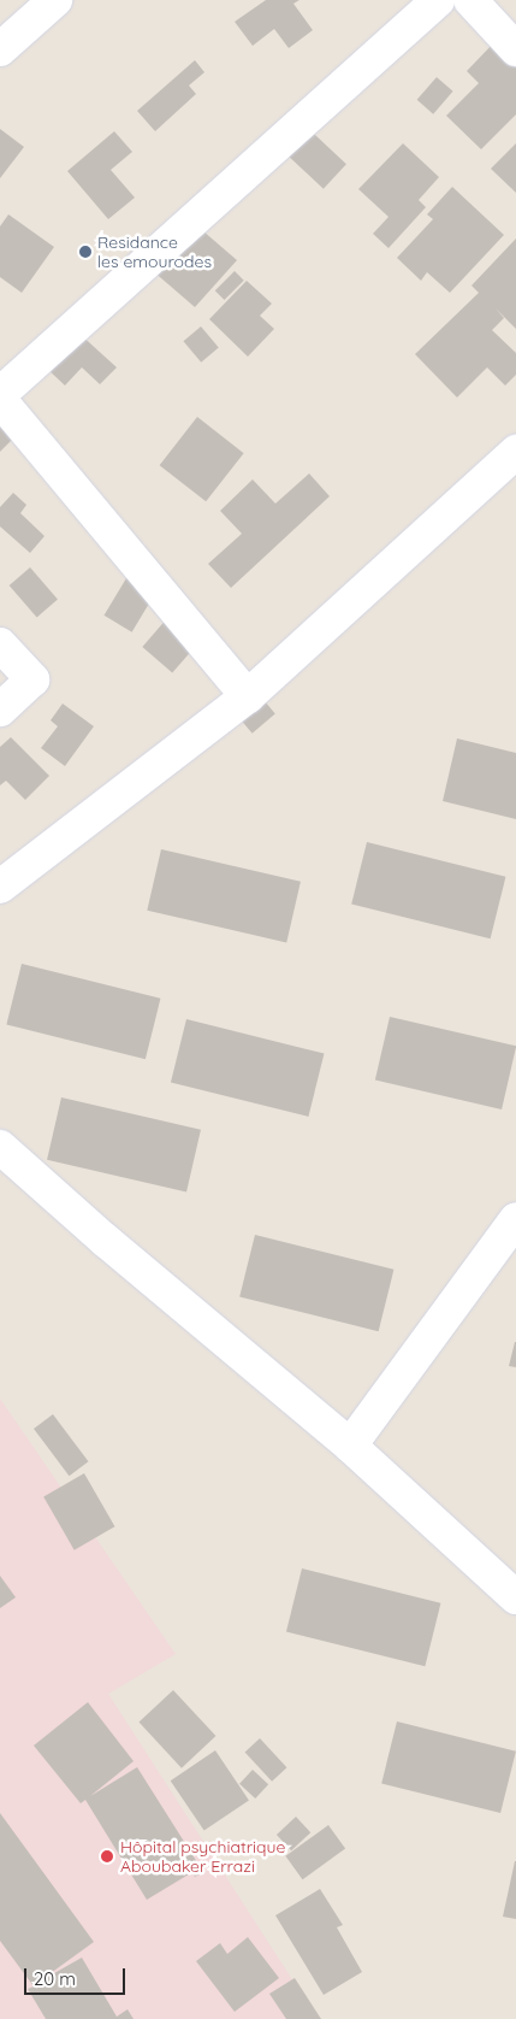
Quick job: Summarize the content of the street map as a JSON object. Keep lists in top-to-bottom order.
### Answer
{
  "places": ["Residance les emourodes", "Hôpital psychiatrique Aboubaker Errazi"],
  "scale_bar": "20 m"
}
